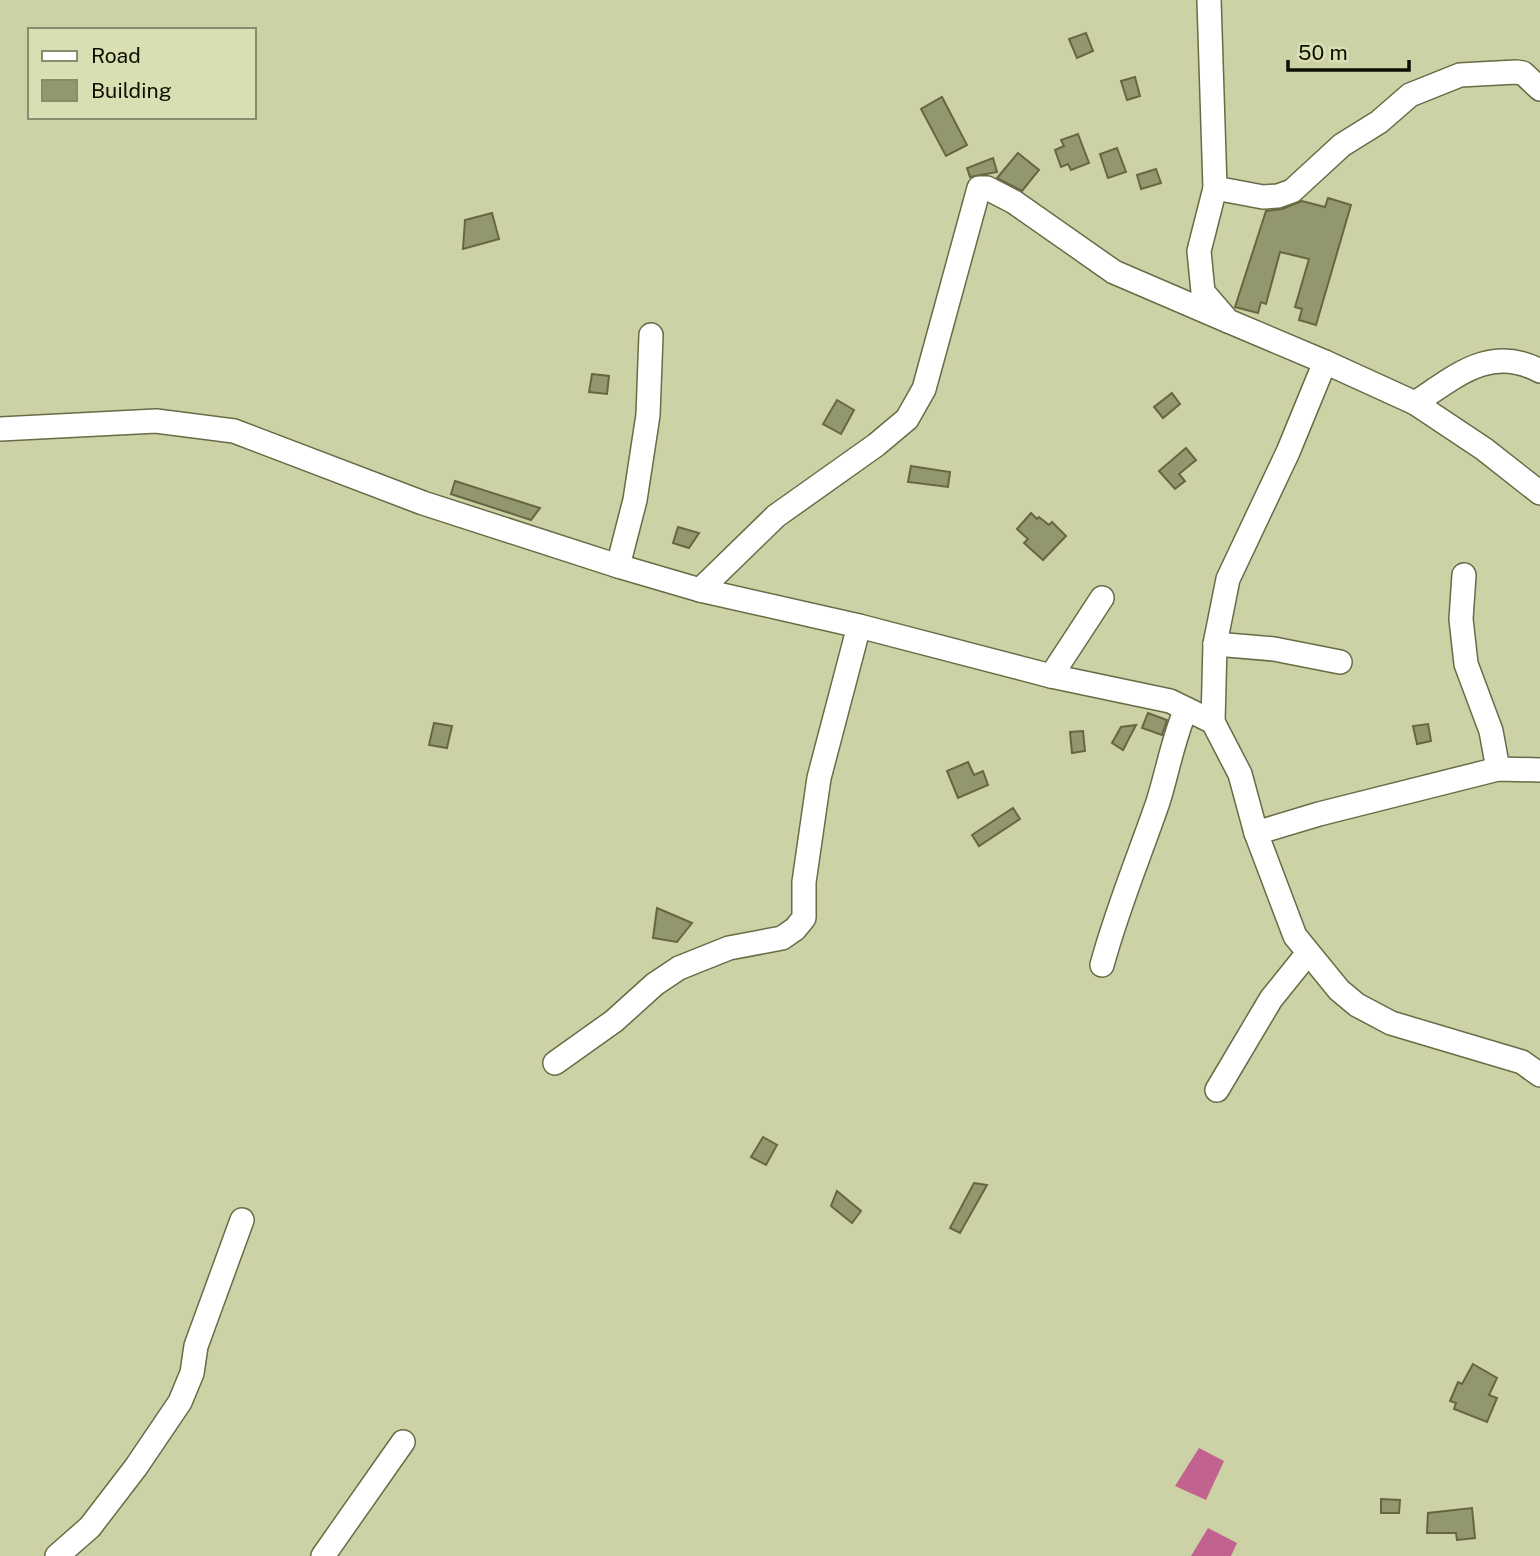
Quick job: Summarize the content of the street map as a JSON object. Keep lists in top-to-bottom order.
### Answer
{
  "legend": ["Road", "Building"],
  "scale_bar": "50 m"
}
